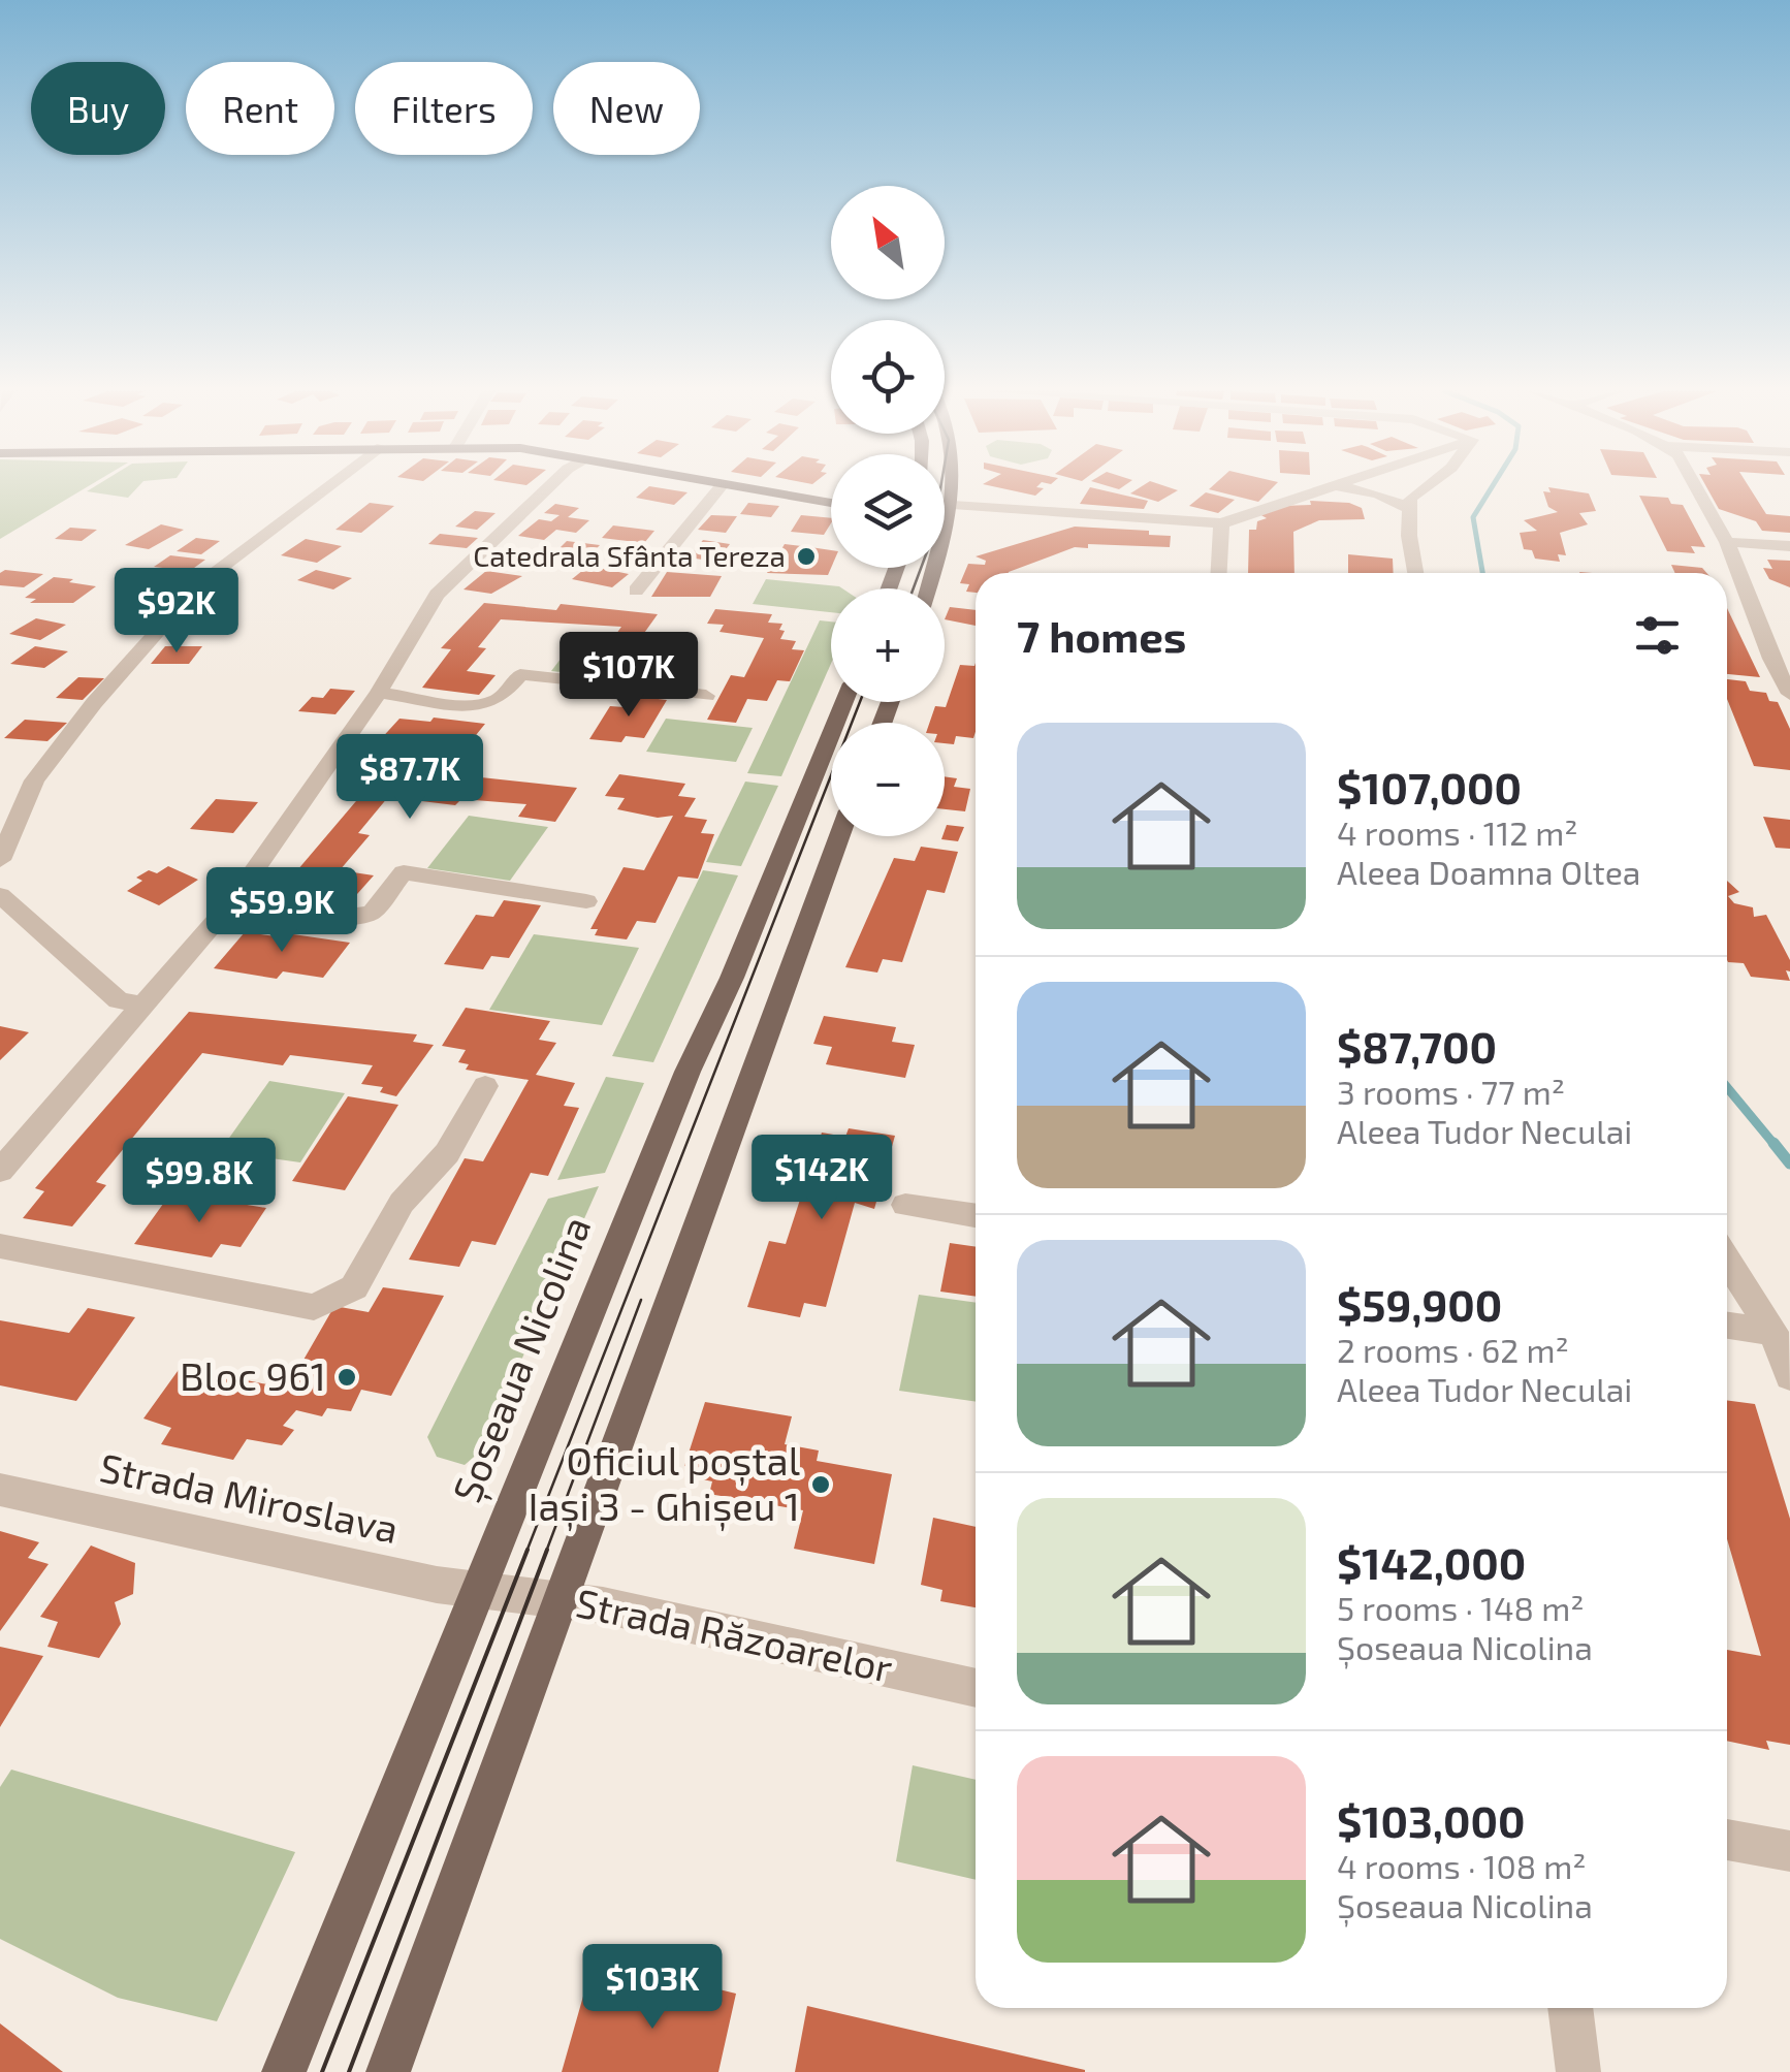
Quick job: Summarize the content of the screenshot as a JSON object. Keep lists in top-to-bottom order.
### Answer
{
  "streets": {
    "main road": ["Șoseaua Nicolina"],
    "street": ["Strada Miroslava", "Strada Răzoarelor"]
  },
  "crossings": [
    ["Șoseaua Nicolina", "Strada Miroslava"],
    ["Șoseaua Nicolina", "Strada Răzoarelor"],
    ["Strada Miroslava", "Strada Răzoarelor"]
  ],
  "places": ["Catedrala Sfânta Tereza", "Bloc 961", "Oficiul poștal Iași 3 - Ghișeu 1"],
  "north": "top left",
  "page": {
    "chip": [
      "Buy",
      "Rent",
      "Filters",
      "New"
    ],
    "map_buttons": ["+", "−"],
    "price": [
      "$92K",
      "$107K",
      "$87.7K",
      "$59.9K",
      "$142K",
      "$99.8K",
      "$103K"
    ],
    "heading": "7 homes",
    "list": [
      {
        "name": "$107,000",
        "note": "4 rooms · 112 m² · Aleea Doamna Oltea"
      },
      {
        "name": "$87,700",
        "note": "3 rooms · 77 m² · Aleea Tudor Neculai"
      },
      {
        "name": "$59,900",
        "note": "2 rooms · 62 m² · Aleea Tudor Neculai"
      },
      {
        "name": "$142,000",
        "note": "5 rooms · 148 m² · Șoseaua Nicolina"
      },
      {
        "name": "$103,000",
        "note": "4 rooms · 108 m² · Șoseaua Nicolina"
      }
    ]
  }
}
